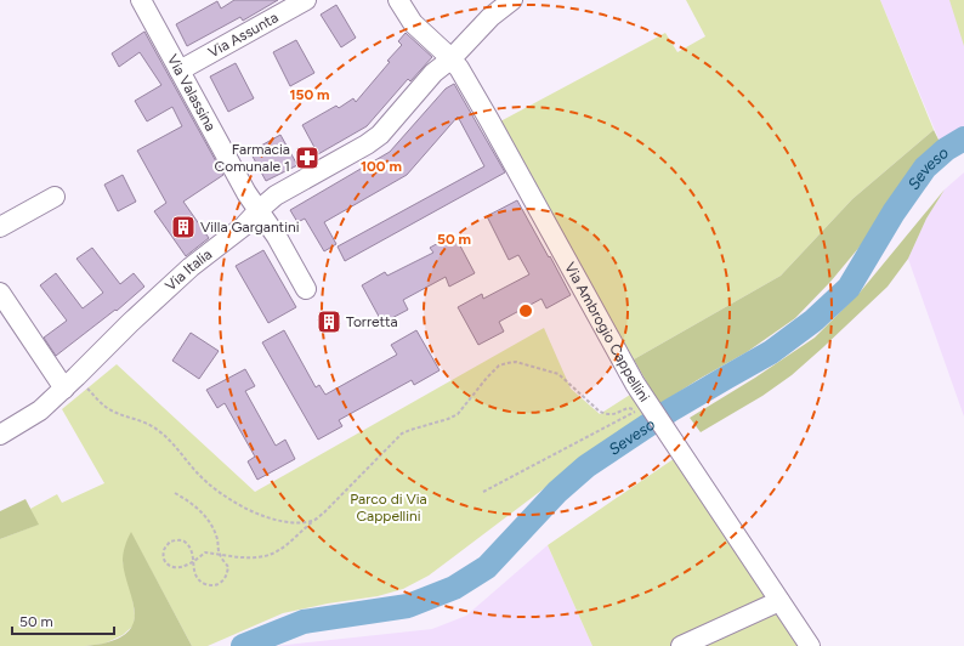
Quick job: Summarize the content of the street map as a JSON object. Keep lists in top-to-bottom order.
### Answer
{
  "streets": {
    "street": [
      "Via Assunta",
      "Via Valassina",
      "Via Italia",
      "Via Ambrogio Cappellini"
    ]
  },
  "crossings": [
    ["Via Assunta", "Via Valassina"],
    ["Via Valassina", "Via Italia"],
    ["Via Italia", "Via Ambrogio Cappellini"]
  ],
  "water": ["Seveso"],
  "parks": ["Parco di Via Cappellini"],
  "places": {
    "pharmacy": ["Farmacia Comunale 1"],
    "building": ["Villa Gargantini", "Torretta"]
  },
  "scale_bar": "50 m",
  "rings": ["150 m", "100 m", "50 m"]
}
